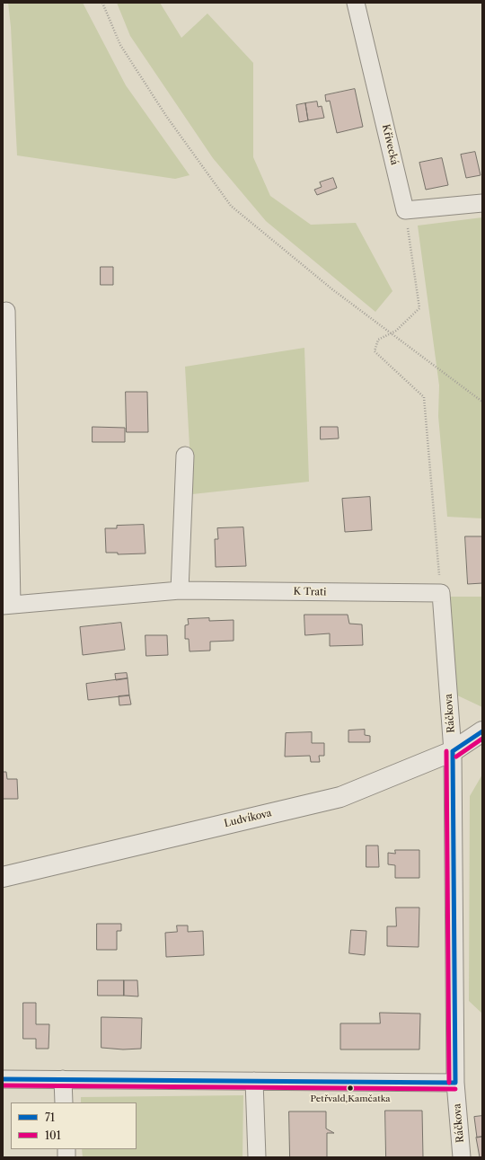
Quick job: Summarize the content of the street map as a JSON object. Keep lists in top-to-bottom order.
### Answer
{
  "streets": {
    "street": [
      "Křivecká",
      "K Trati",
      "Ráčkova",
      "Ludvíkova"
    ]
  },
  "crossings": [
    ["K Trati", "Ráčkova"],
    ["Ráčkova", "Ludvíkova"]
  ],
  "places": ["Petřvald,Kamčatka"],
  "lines": ["transit line 71", "transit line 101"],
  "legend": ["71", "101"]
}
